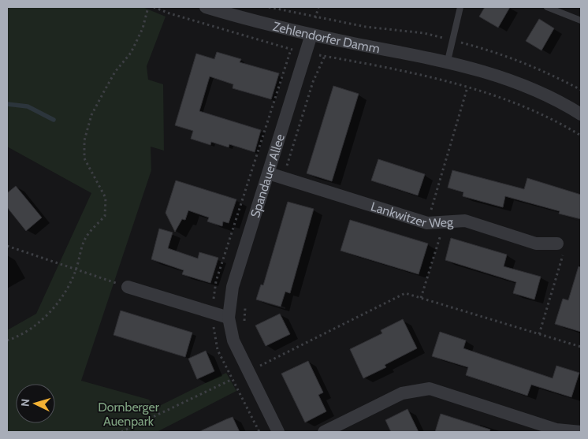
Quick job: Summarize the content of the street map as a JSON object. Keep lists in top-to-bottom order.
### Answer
{
  "streets": {
    "street": ["Zehlendorfer Damm", "Spandauer Allee", "Lankwitzer Weg"]
  },
  "crossings": [
    ["Zehlendorfer Damm", "Spandauer Allee"],
    ["Spandauer Allee", "Lankwitzer Weg"]
  ],
  "parks": ["Dornberger Auenpark"],
  "north": "left"
}
